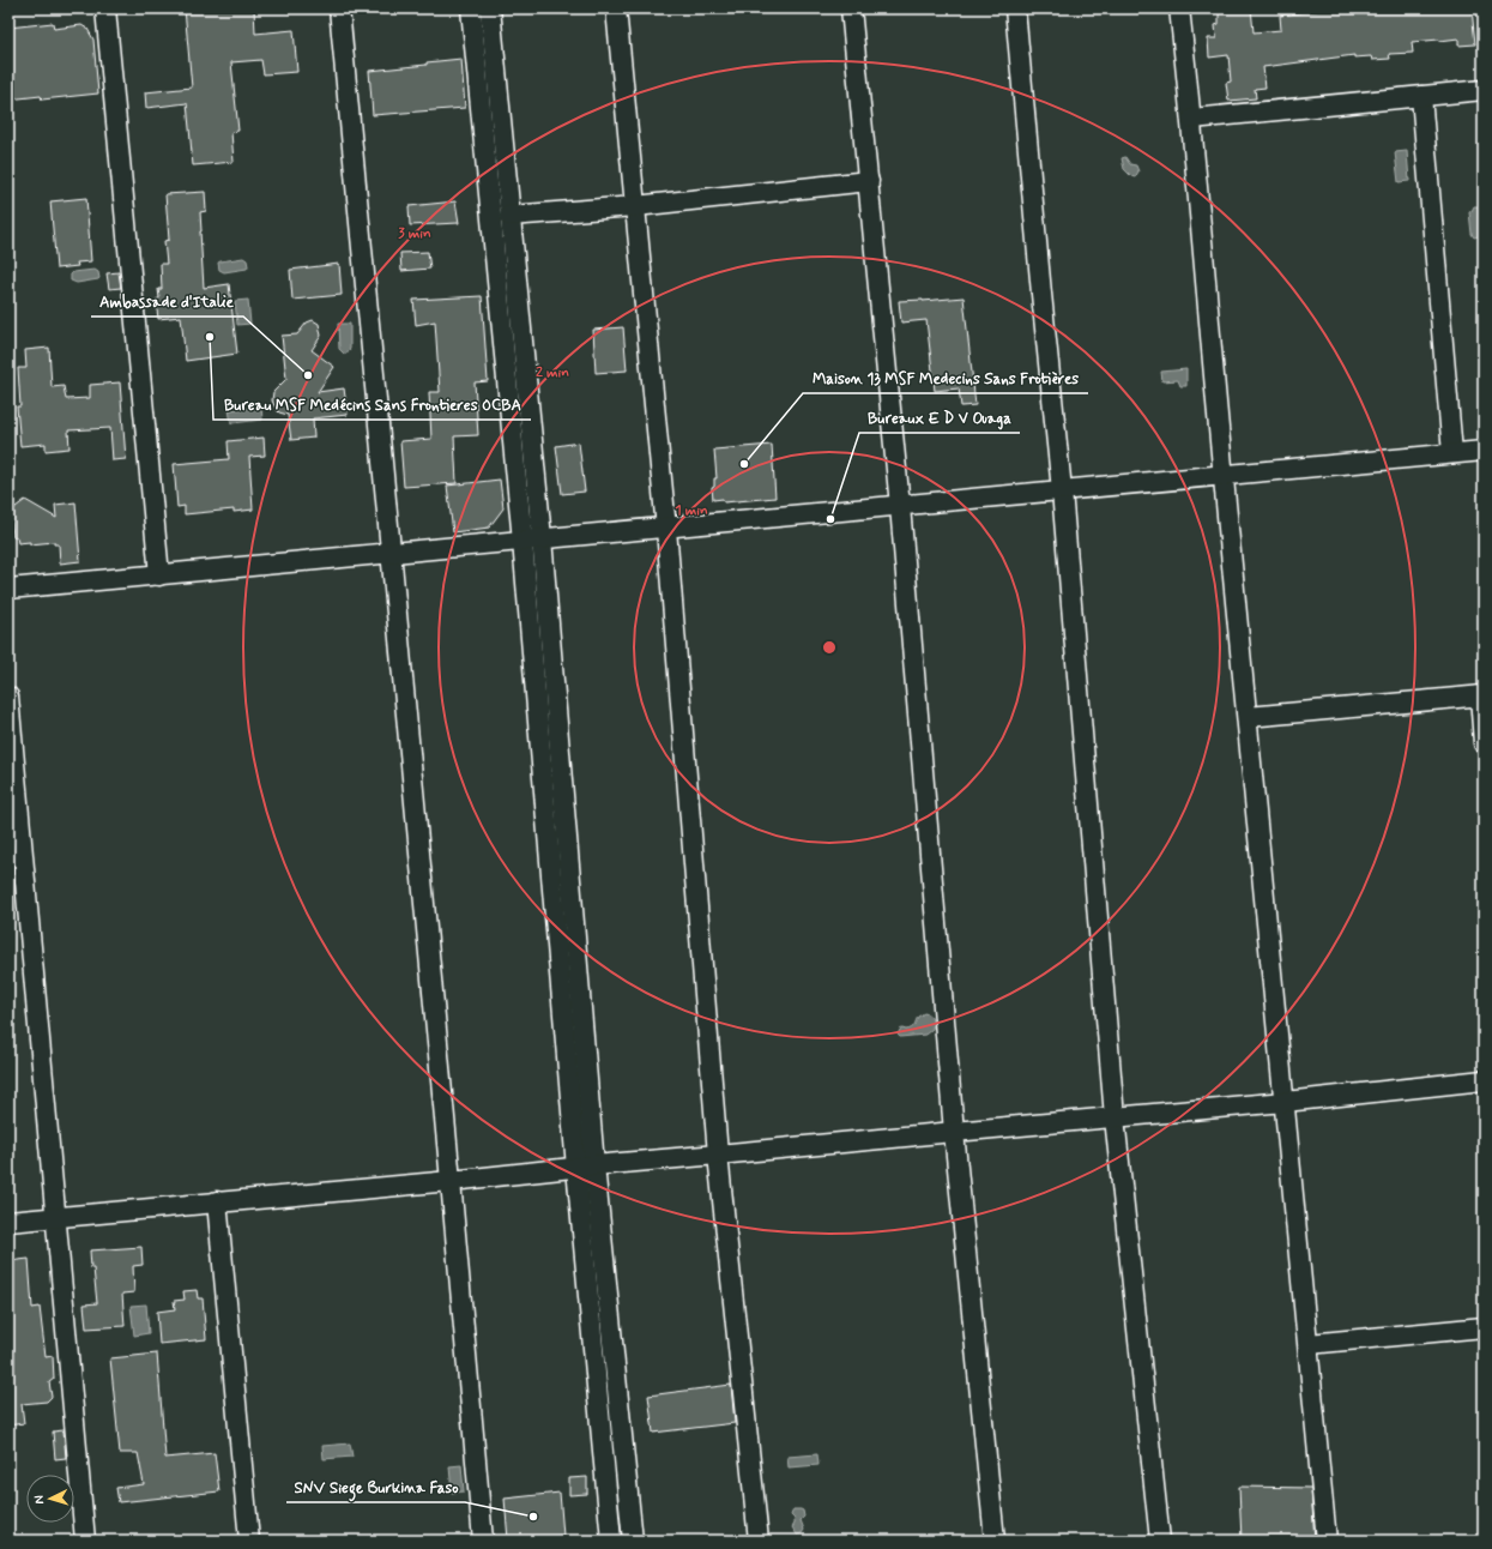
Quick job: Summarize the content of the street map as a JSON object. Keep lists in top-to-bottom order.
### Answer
{
  "places": [
    "Bureau MSF Medécins Sans Frontieres OCBA",
    "Ambassade d'Italie",
    "Maison 13 MSF Medecins Sans Frotières",
    "Bureaux E D V Ouaga",
    "SNV Siege Burkina Faso"
  ],
  "north": "left",
  "rings": ["3 min", "2 min", "1 min"]
}
